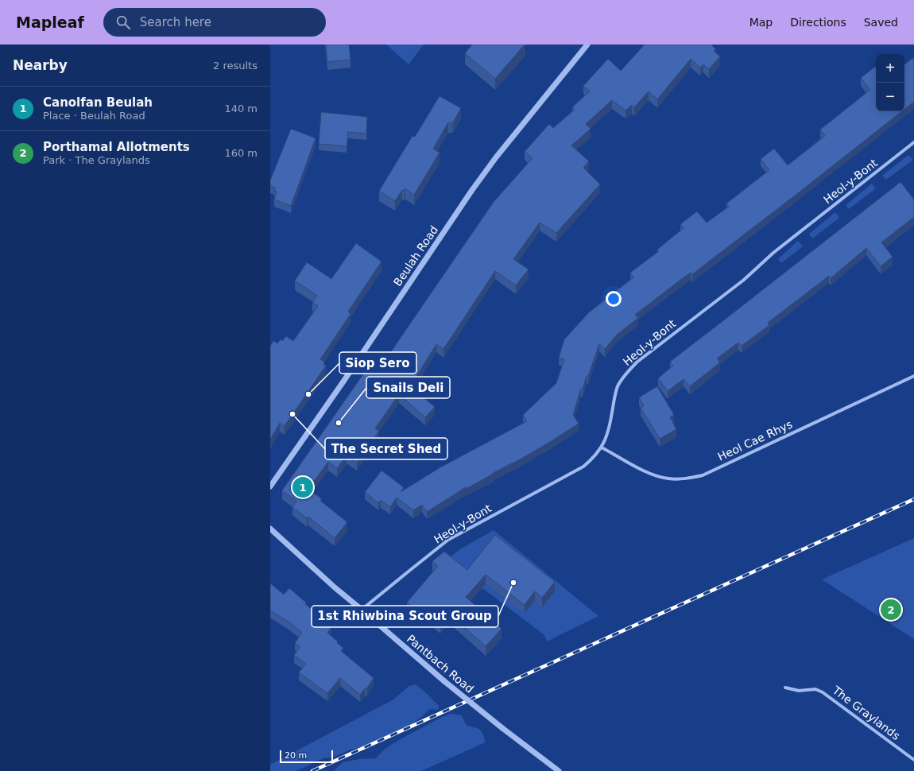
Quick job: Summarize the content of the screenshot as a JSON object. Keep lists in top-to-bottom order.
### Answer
{
  "streets": {
    "street": [
      "Heol-y-Bont",
      "Beulah Road",
      "Heol Cae Rhys",
      "Pantbach Road",
      "The Graylands"
    ]
  },
  "crossings": [
    ["Heol-y-Bont", "Heol Cae Rhys"],
    ["Heol-y-Bont", "Pantbach Road"]
  ],
  "places": [
    "Siop Sero",
    "The Secret Shed",
    "Snails Deli",
    "1st Rhiwbina Scout Group"
  ],
  "scale_bar": "20 m",
  "page": {
    "header": "Mapleaf",
    "search": "Search here",
    "nav": ["Map", "Directions", "Saved"],
    "heading": ["Nearby", "2 results"],
    "map_buttons": ["+", "−"],
    "list": [
      {
        "mark": "1",
        "name": "Canolfan Beulah",
        "note": "Place · Beulah Road",
        "value": "140 m"
      },
      {
        "mark": "2",
        "name": "Porthamal Allotments",
        "note": "Park · The Graylands",
        "value": "160 m"
      }
    ],
    "pins": ["1", "2"],
    "scale": "20 m"
  }
}
